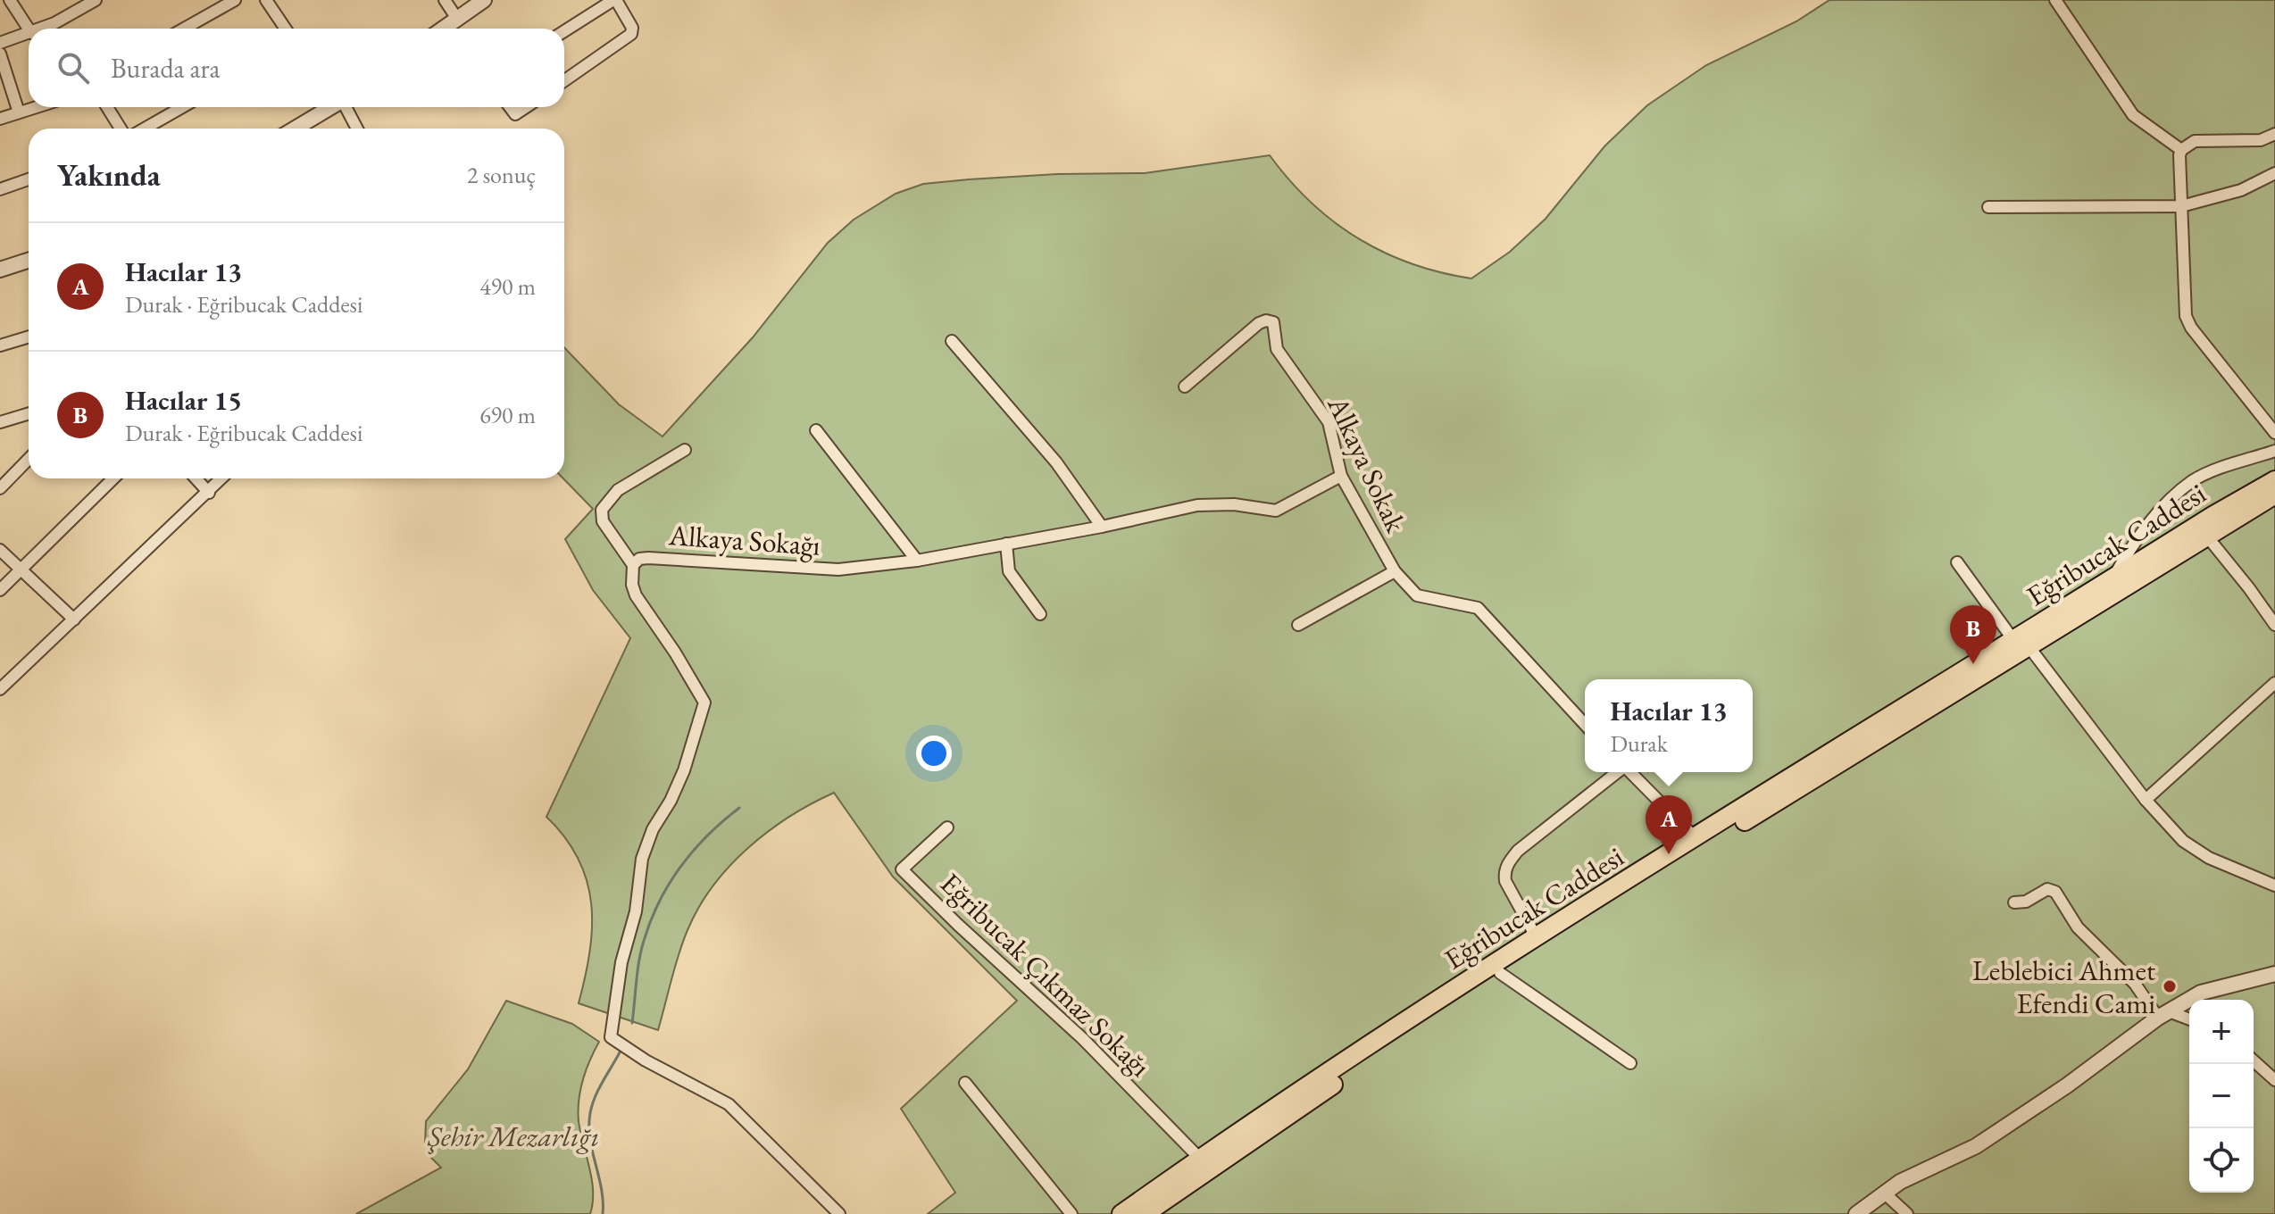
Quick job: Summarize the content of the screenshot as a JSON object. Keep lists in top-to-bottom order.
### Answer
{
  "streets": {
    "main road": ["Eğribucak Caddesi"],
    "street": ["Alkaya Sokak", "Alkaya Sokağı", "Eğribucak Çıkmaz Sokağı"]
  },
  "crossings": [
    ["Alkaya Sokak", "Alkaya Sokağı"],
    ["Eğribucak Caddesi", "Eğribucak Çıkmaz Sokağı"]
  ],
  "parks": ["Şehir Mezarlığı"],
  "places": ["Leblebici Ahmet Efendi Cami"],
  "page": {
    "search": "Burada ara",
    "heading": ["Yakında", "2 sonuç"],
    "list": [
      {
        "mark": "A",
        "name": "Hacılar 13",
        "note": "Durak · Eğribucak Caddesi",
        "value": "490 m"
      },
      {
        "mark": "B",
        "name": "Hacılar 15",
        "note": "Durak · Eğribucak Caddesi",
        "value": "690 m"
      }
    ],
    "pins": ["B", "A"],
    "popup": ["Hacılar 13", "Durak"],
    "map_buttons": ["+", "−"]
  }
}
